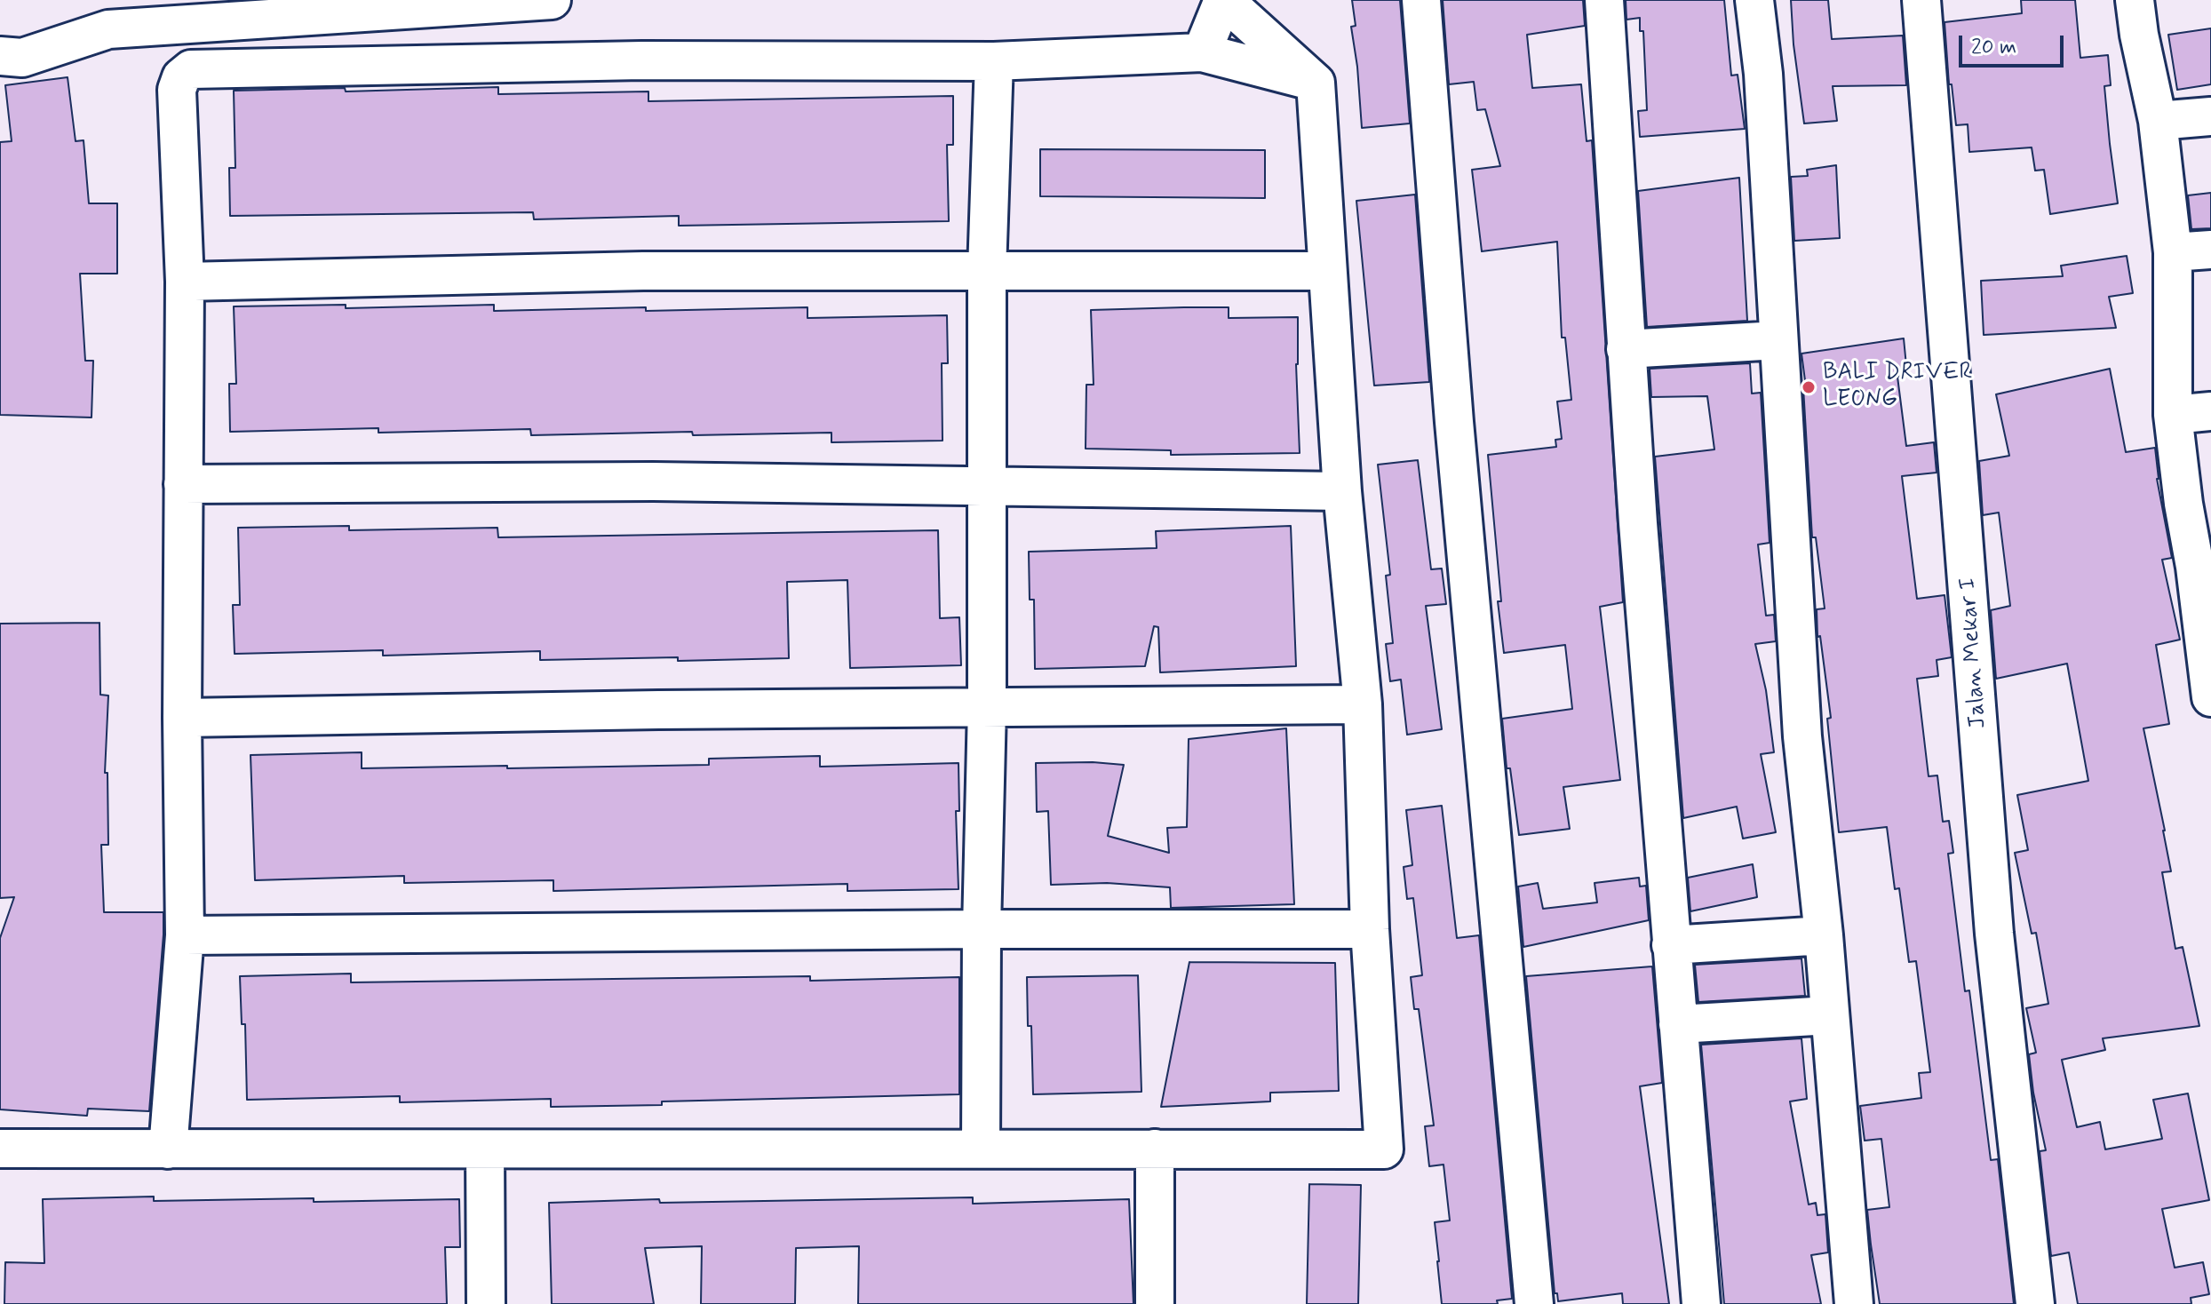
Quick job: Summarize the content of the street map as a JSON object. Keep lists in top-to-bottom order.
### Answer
{
  "streets": {
    "street": ["Jalan Mekar I"]
  },
  "places": ["BALI DRIVER LEONG"],
  "scale_bar": "20 m"
}
